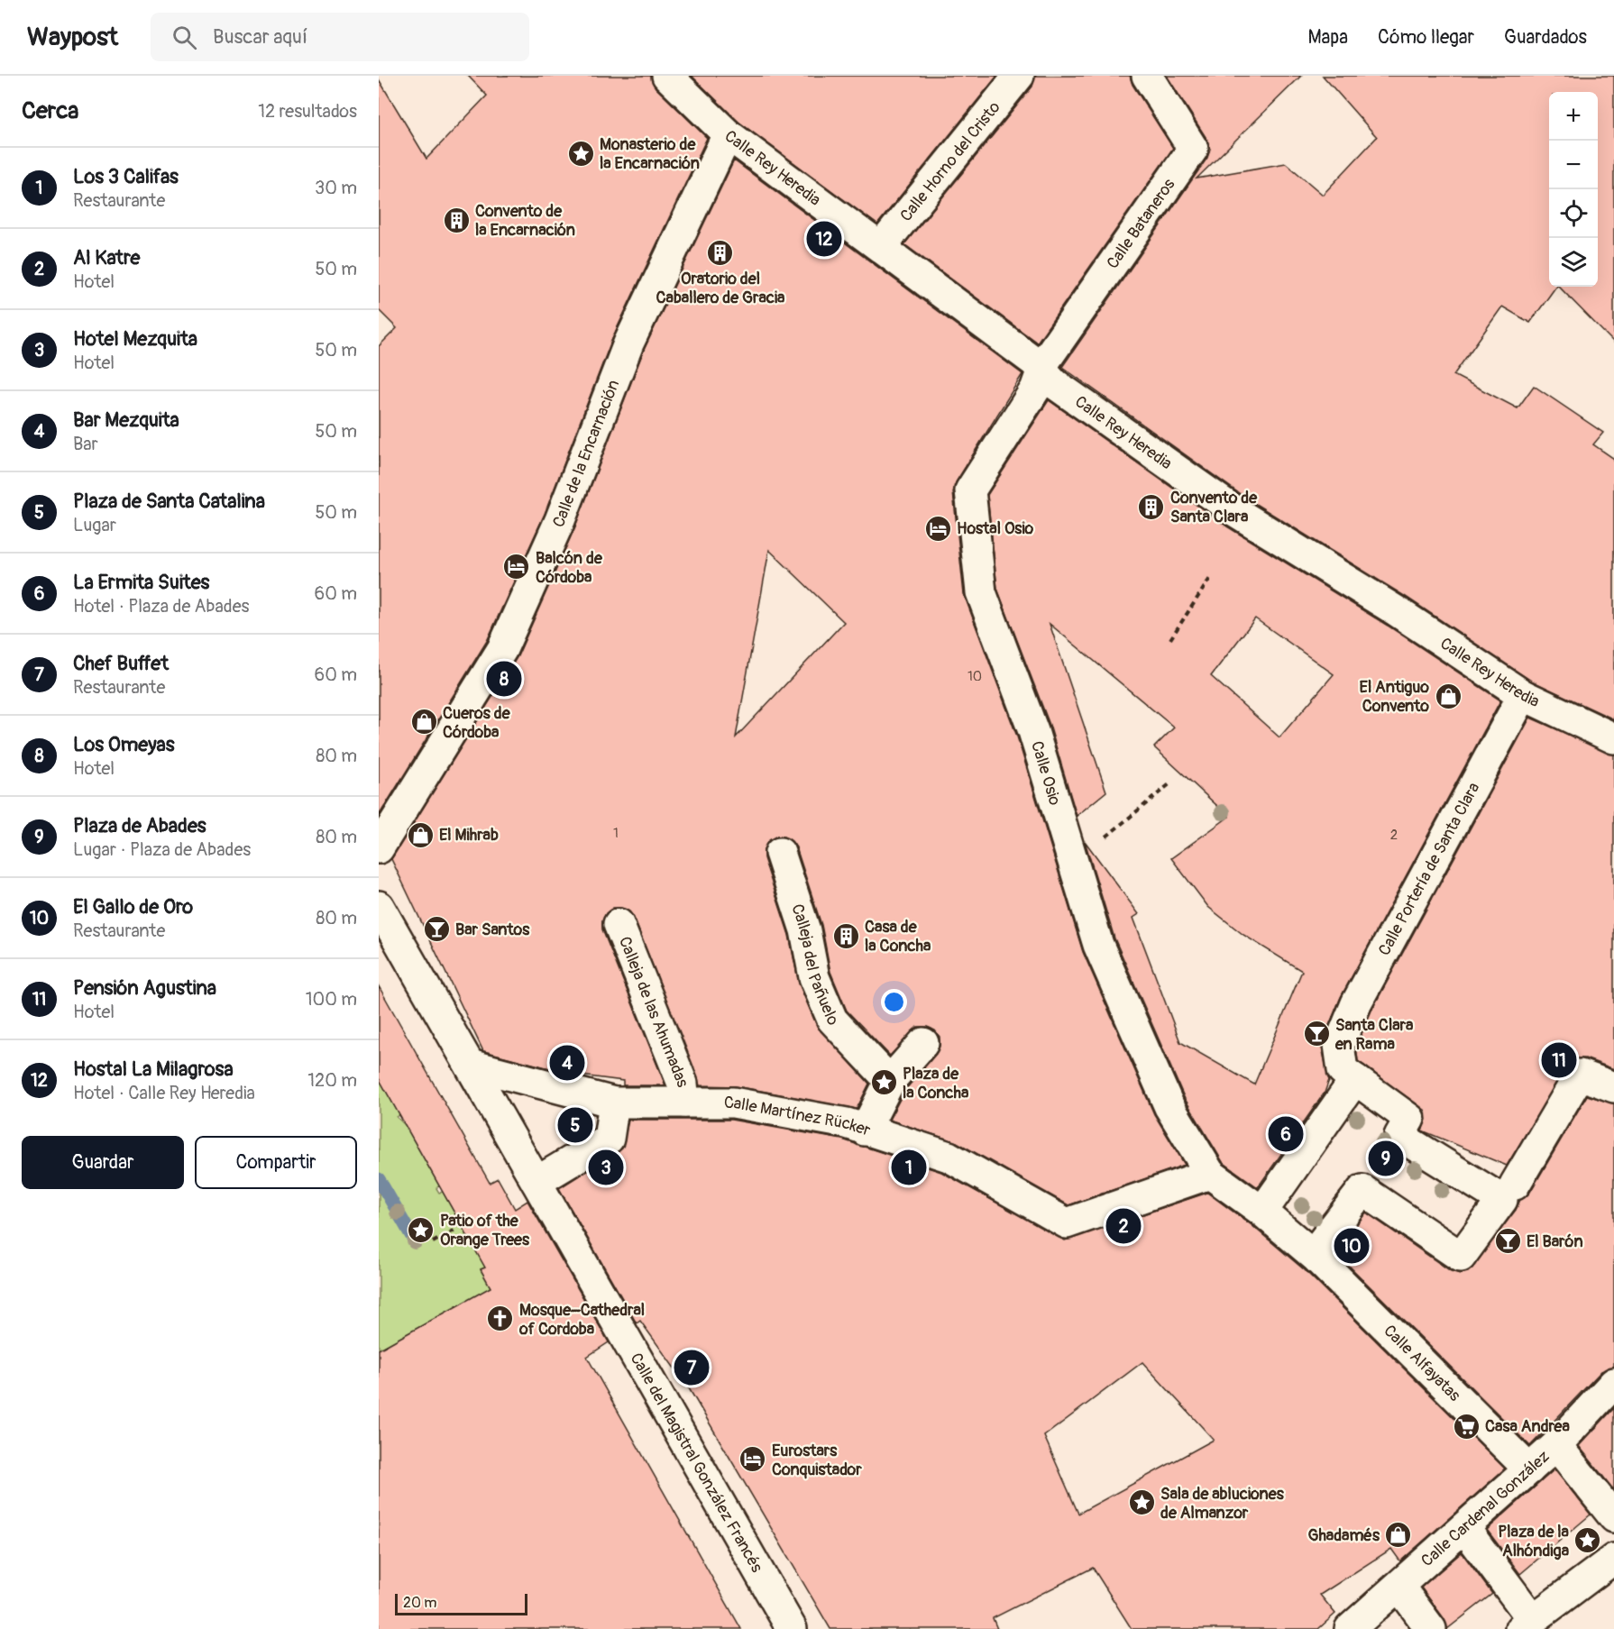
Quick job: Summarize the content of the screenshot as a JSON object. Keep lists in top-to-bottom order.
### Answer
{
  "streets": {
    "street": [
      "Calle Horno del Cristo",
      "Calle Rey Heredia",
      "Calle Bataneros",
      "Calle de la Encarnación",
      "Calle Osio",
      "Calle Portería de Santa Clara",
      "Calleja del Pañuelo",
      "Calleja de las Ahumadas",
      "Calle Martínez Rücker",
      "Calle Alfayatas",
      "Calle del Magistral González Francés",
      "Calle Cardenal González"
    ]
  },
  "crossings": [
    ["Calle Horno del Cristo", "Calle Rey Heredia"],
    ["Calle Rey Heredia", "Calle Bataneros"],
    ["Calle Rey Heredia", "Calle de la Encarnación"],
    ["Calle Rey Heredia", "Calle Osio"],
    ["Calle Rey Heredia", "Calle Portería de Santa Clara"],
    ["Calle Bataneros", "Calle Osio"],
    ["Calle Osio", "Calle Martínez Rücker"],
    ["Calle Osio", "Calle Alfayatas"],
    ["Calleja de las Ahumadas", "Calle Martínez Rücker"],
    ["Calle Martínez Rücker", "Calle Alfayatas"],
    ["Calle Martínez Rücker", "Calle del Magistral González Francés"],
    ["Calle Alfayatas", "Calle Cardenal González"]
  ],
  "places": {
    "place": [
      "Monasterio de la Encarnación",
      "Plaza de la Concha",
      "Patio of the Orange Trees",
      "Sala de abluciones de Almanzor",
      "Plaza de la Alhóndiga"
    ],
    "building": [
      "Convento de la Encarnación",
      "Oratorio del Caballero de Gracia",
      "Convento de Santa Clara",
      "Casa de la Concha"
    ],
    "hotel": ["Hostal Osio", "Balcón de Córdoba", "Eurostars Conquistador"],
    "shop": [
      "El Antiguo Convento",
      "Cueros de Córdoba",
      "El Mihrab",
      "Ghadamés"
    ],
    "bar": ["Bar Santos", "Santa Clara en Rama", "El Barón"],
    "church": ["Mosque–Cathedral of Cordoba"],
    "supermarket": ["Casa Andrea"]
  },
  "house_numbers": ["10", "1", "2"],
  "scale_bar": "20 m",
  "page": {
    "header": "Waypost",
    "search": "Buscar aquí",
    "nav": ["Mapa", "Cómo llegar", "Guardados"],
    "heading": ["Cerca", "12 resultados"],
    "map_buttons": ["+", "−"],
    "list": [
      {
        "mark": "1",
        "name": "Los 3 Califas",
        "note": "Restaurante",
        "value": "30 m"
      },
      {
        "mark": "2",
        "name": "Al Katre",
        "note": "Hotel",
        "value": "50 m"
      },
      {
        "mark": "3",
        "name": "Hotel Mezquita",
        "note": "Hotel",
        "value": "50 m"
      },
      {
        "mark": "4",
        "name": "Bar Mezquita",
        "note": "Bar",
        "value": "50 m"
      },
      {
        "mark": "5",
        "name": "Plaza de Santa Catalina",
        "note": "Lugar",
        "value": "50 m"
      },
      {
        "mark": "6",
        "name": "La Ermita Suites",
        "note": "Hotel · Plaza de Abades",
        "value": "60 m"
      },
      {
        "mark": "7",
        "name": "Chef Buffet",
        "note": "Restaurante",
        "value": "60 m"
      },
      {
        "mark": "8",
        "name": "Los Omeyas",
        "note": "Hotel",
        "value": "80 m"
      },
      {
        "mark": "9",
        "name": "Plaza de Abades",
        "note": "Lugar · Plaza de Abades",
        "value": "80 m"
      },
      {
        "mark": "10",
        "name": "El Gallo de Oro",
        "note": "Restaurante",
        "value": "80 m"
      },
      {
        "mark": "11",
        "name": "Pensión Agustina",
        "note": "Hotel",
        "value": "100 m"
      },
      {
        "mark": "12",
        "name": "Hostal La Milagrosa",
        "note": "Hotel · Calle Rey Heredia",
        "value": "120 m"
      }
    ],
    "pins": [
      "12",
      "8",
      "11",
      "4",
      "5",
      "6",
      "9",
      "1",
      "3",
      "2",
      "10",
      "7"
    ],
    "buttons": ["Guardar", "Compartir"],
    "scale": "20 m"
  }
}
